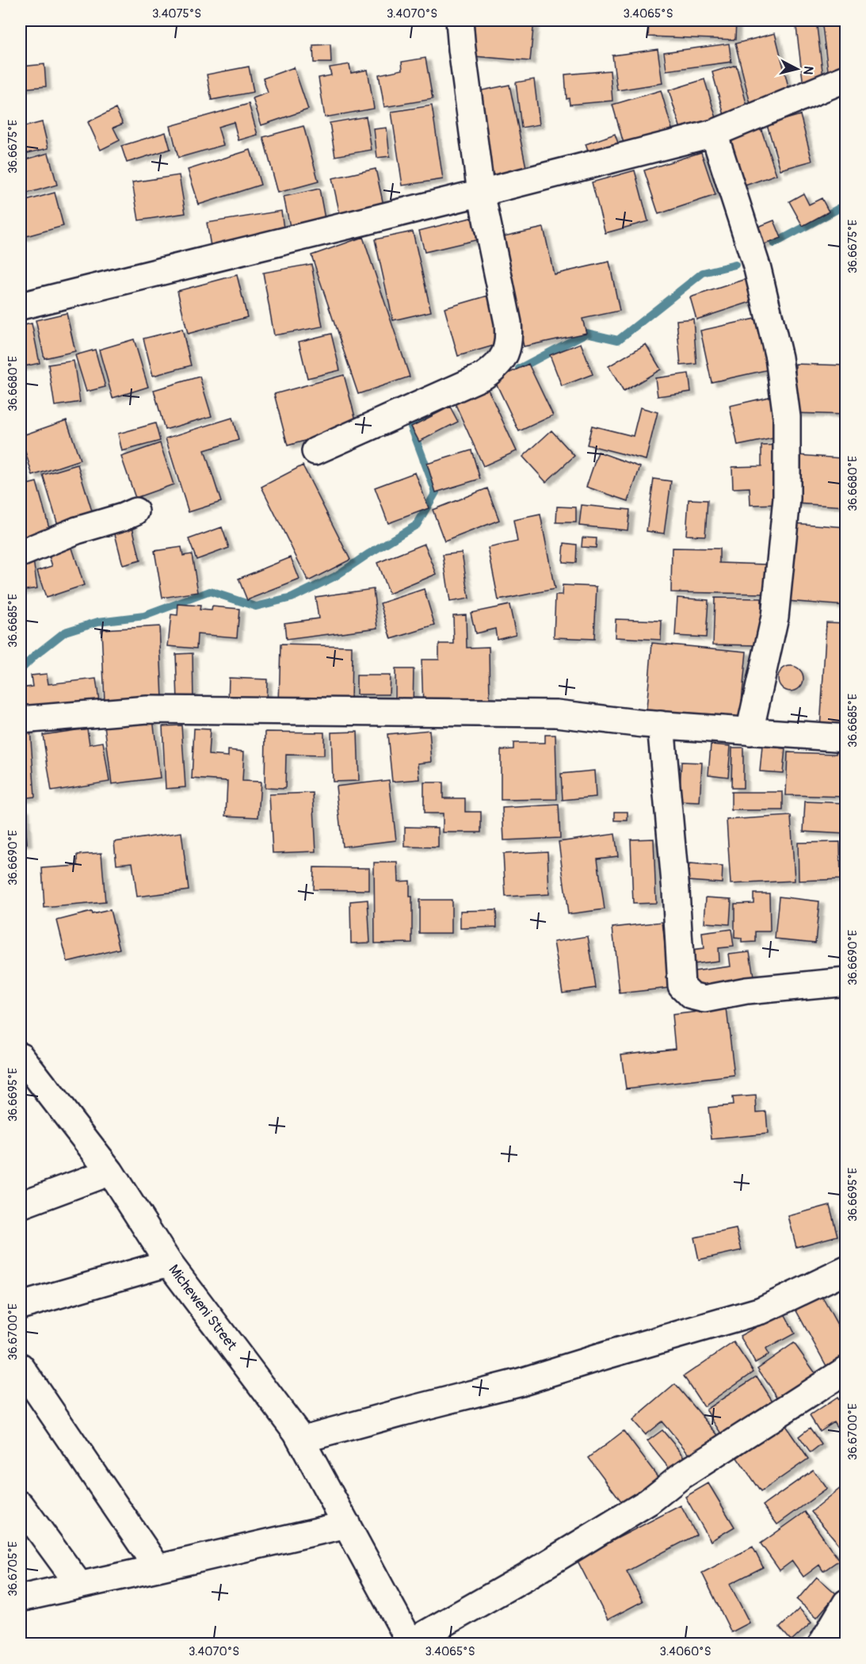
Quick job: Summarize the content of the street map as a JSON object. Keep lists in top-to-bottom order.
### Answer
{
  "streets": {
    "street": ["Micheweni Street"]
  },
  "north": "right",
  "coordinates": [
    "3.4075°S",
    "3.4070°S",
    "3.4065°S",
    "36.6675°E",
    "36.6680°E",
    "36.6685°E",
    "36.6690°E",
    "36.6695°E",
    "36.6700°E",
    "36.6705°E",
    "3.4060°S"
  ]
}
